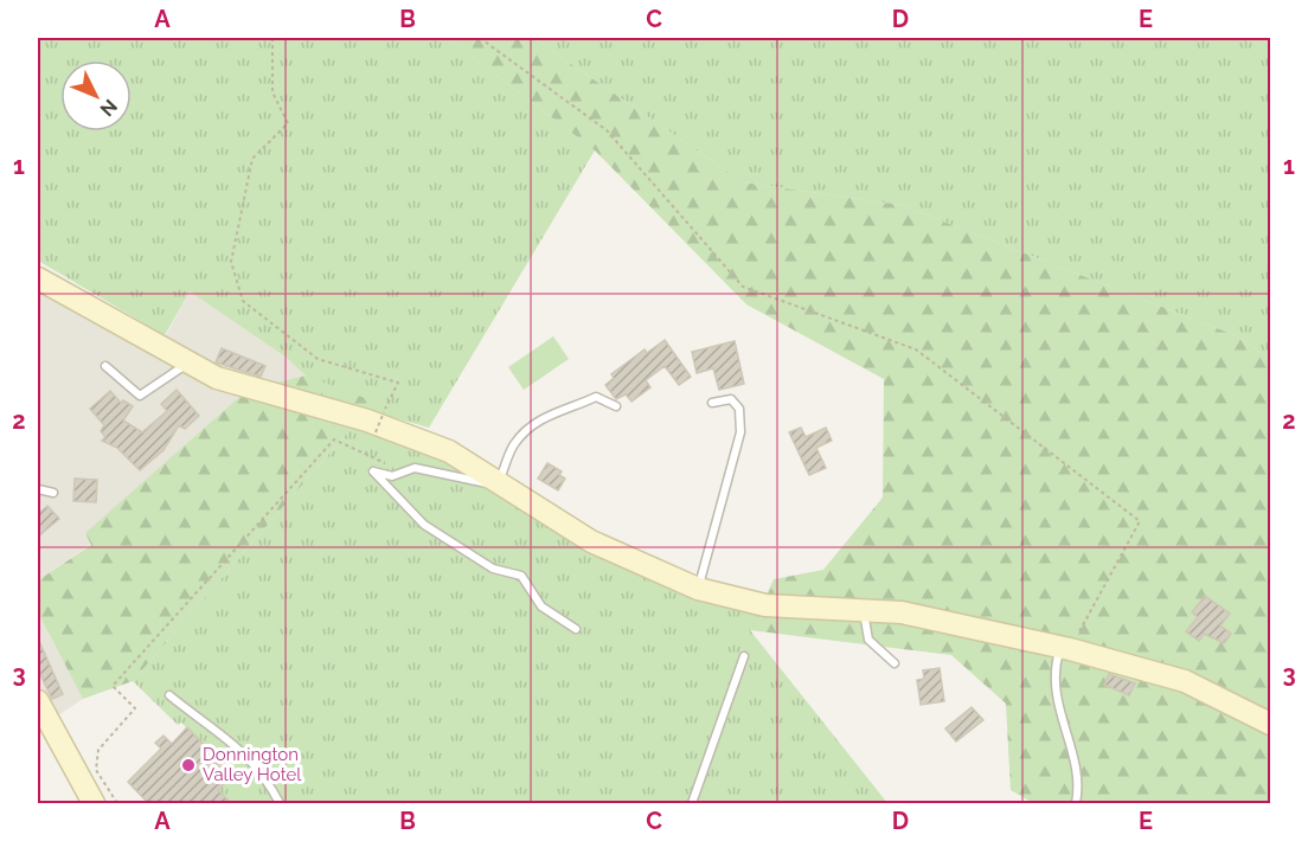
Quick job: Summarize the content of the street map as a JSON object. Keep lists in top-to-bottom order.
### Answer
{
  "places": ["Donnington Valley Hotel"],
  "north": "bottom right",
  "grid": {
    "columns": [
      "A",
      "B",
      "C",
      "D",
      "E"
    ],
    "rows": ["1", "2", "3"]
  }
}
